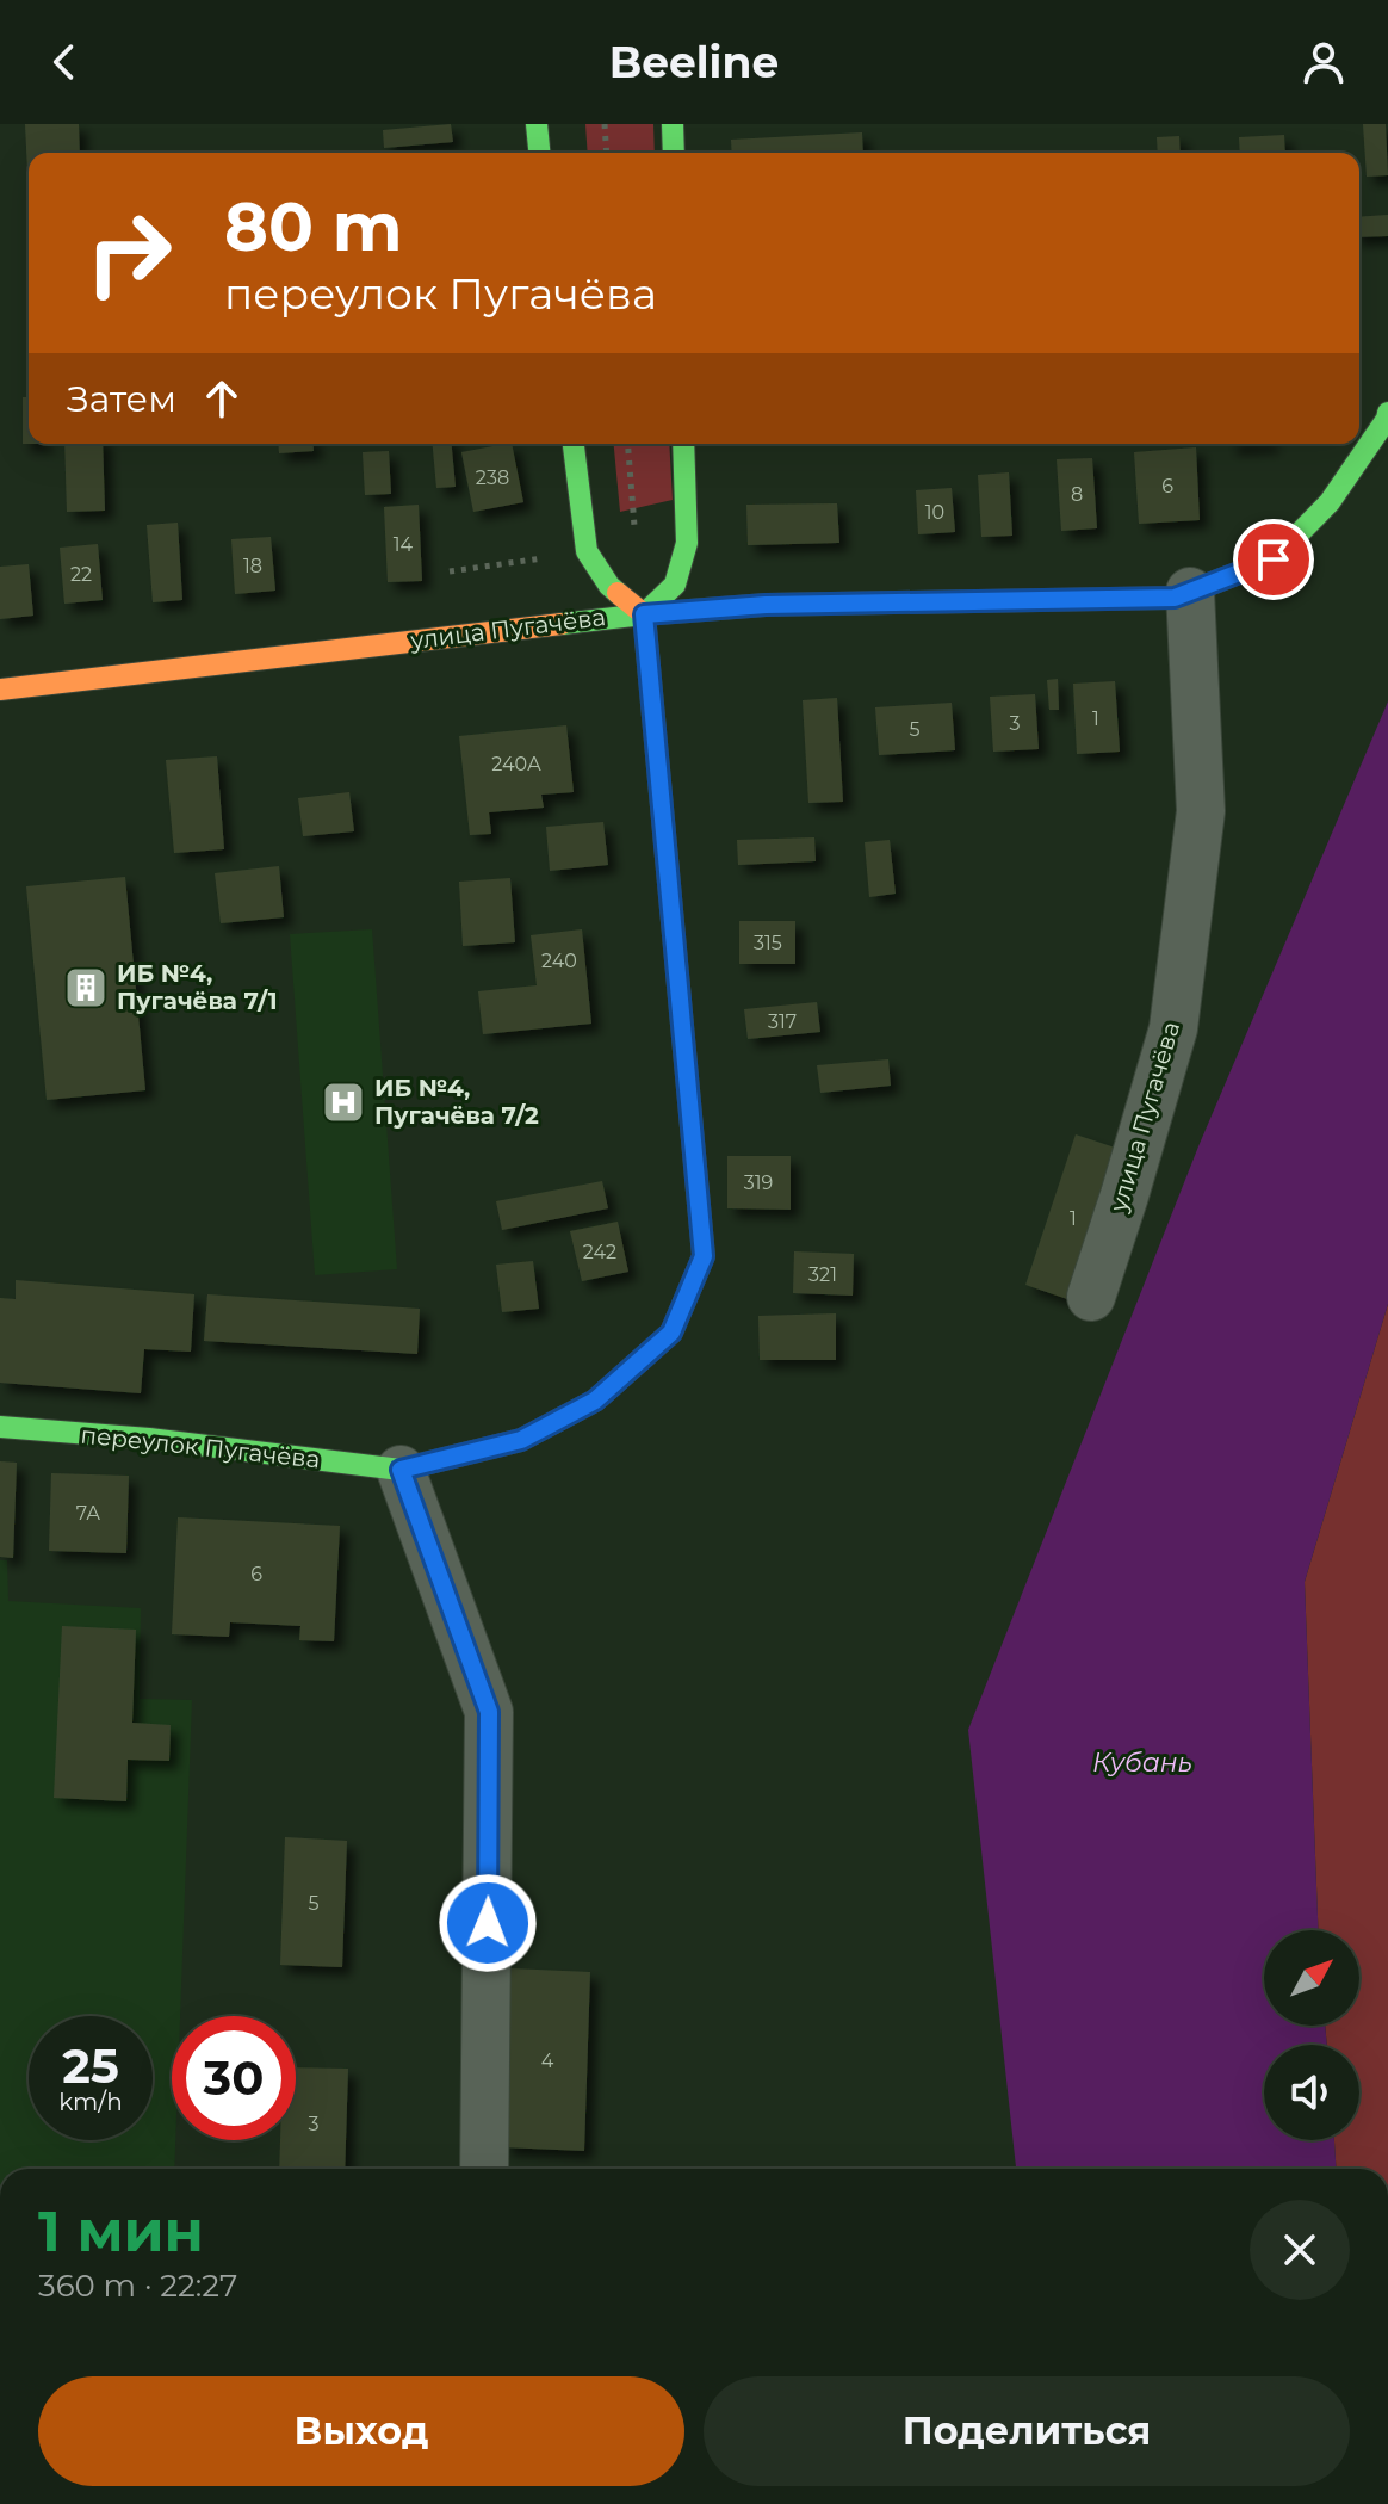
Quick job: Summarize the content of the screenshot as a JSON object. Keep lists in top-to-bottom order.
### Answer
{
  "streets": {
    "street": ["улица Пугачёва", "переулок Пугачёва"]
  },
  "crossings": [
    ["улица Пугачёва", "переулок Пугачёва"]
  ],
  "water": ["Кубань"],
  "places": {
    "building": ["ИБ №4, Пугачёва 7/1"],
    "hospital": ["ИБ №4, Пугачёва 7/2"]
  },
  "house_numbers": [
    "238",
    "6",
    "8",
    "10",
    "14",
    "18",
    "22",
    "1",
    "3",
    "5",
    "240А",
    "315",
    "240",
    "317",
    "319",
    "1",
    "242",
    "321",
    "7А",
    "6",
    "5",
    "4",
    "3"
  ],
  "north": "top right",
  "page": {
    "header": "Beeline",
    "turn": ["80 m", "переулок Пугачёва"],
    "then": "Затем",
    "speed": "25 km/h",
    "limit": "30",
    "heading": ["1 мин", "360 m · 22:27"],
    "buttons": ["Выход", "Поделиться"]
  }
}
